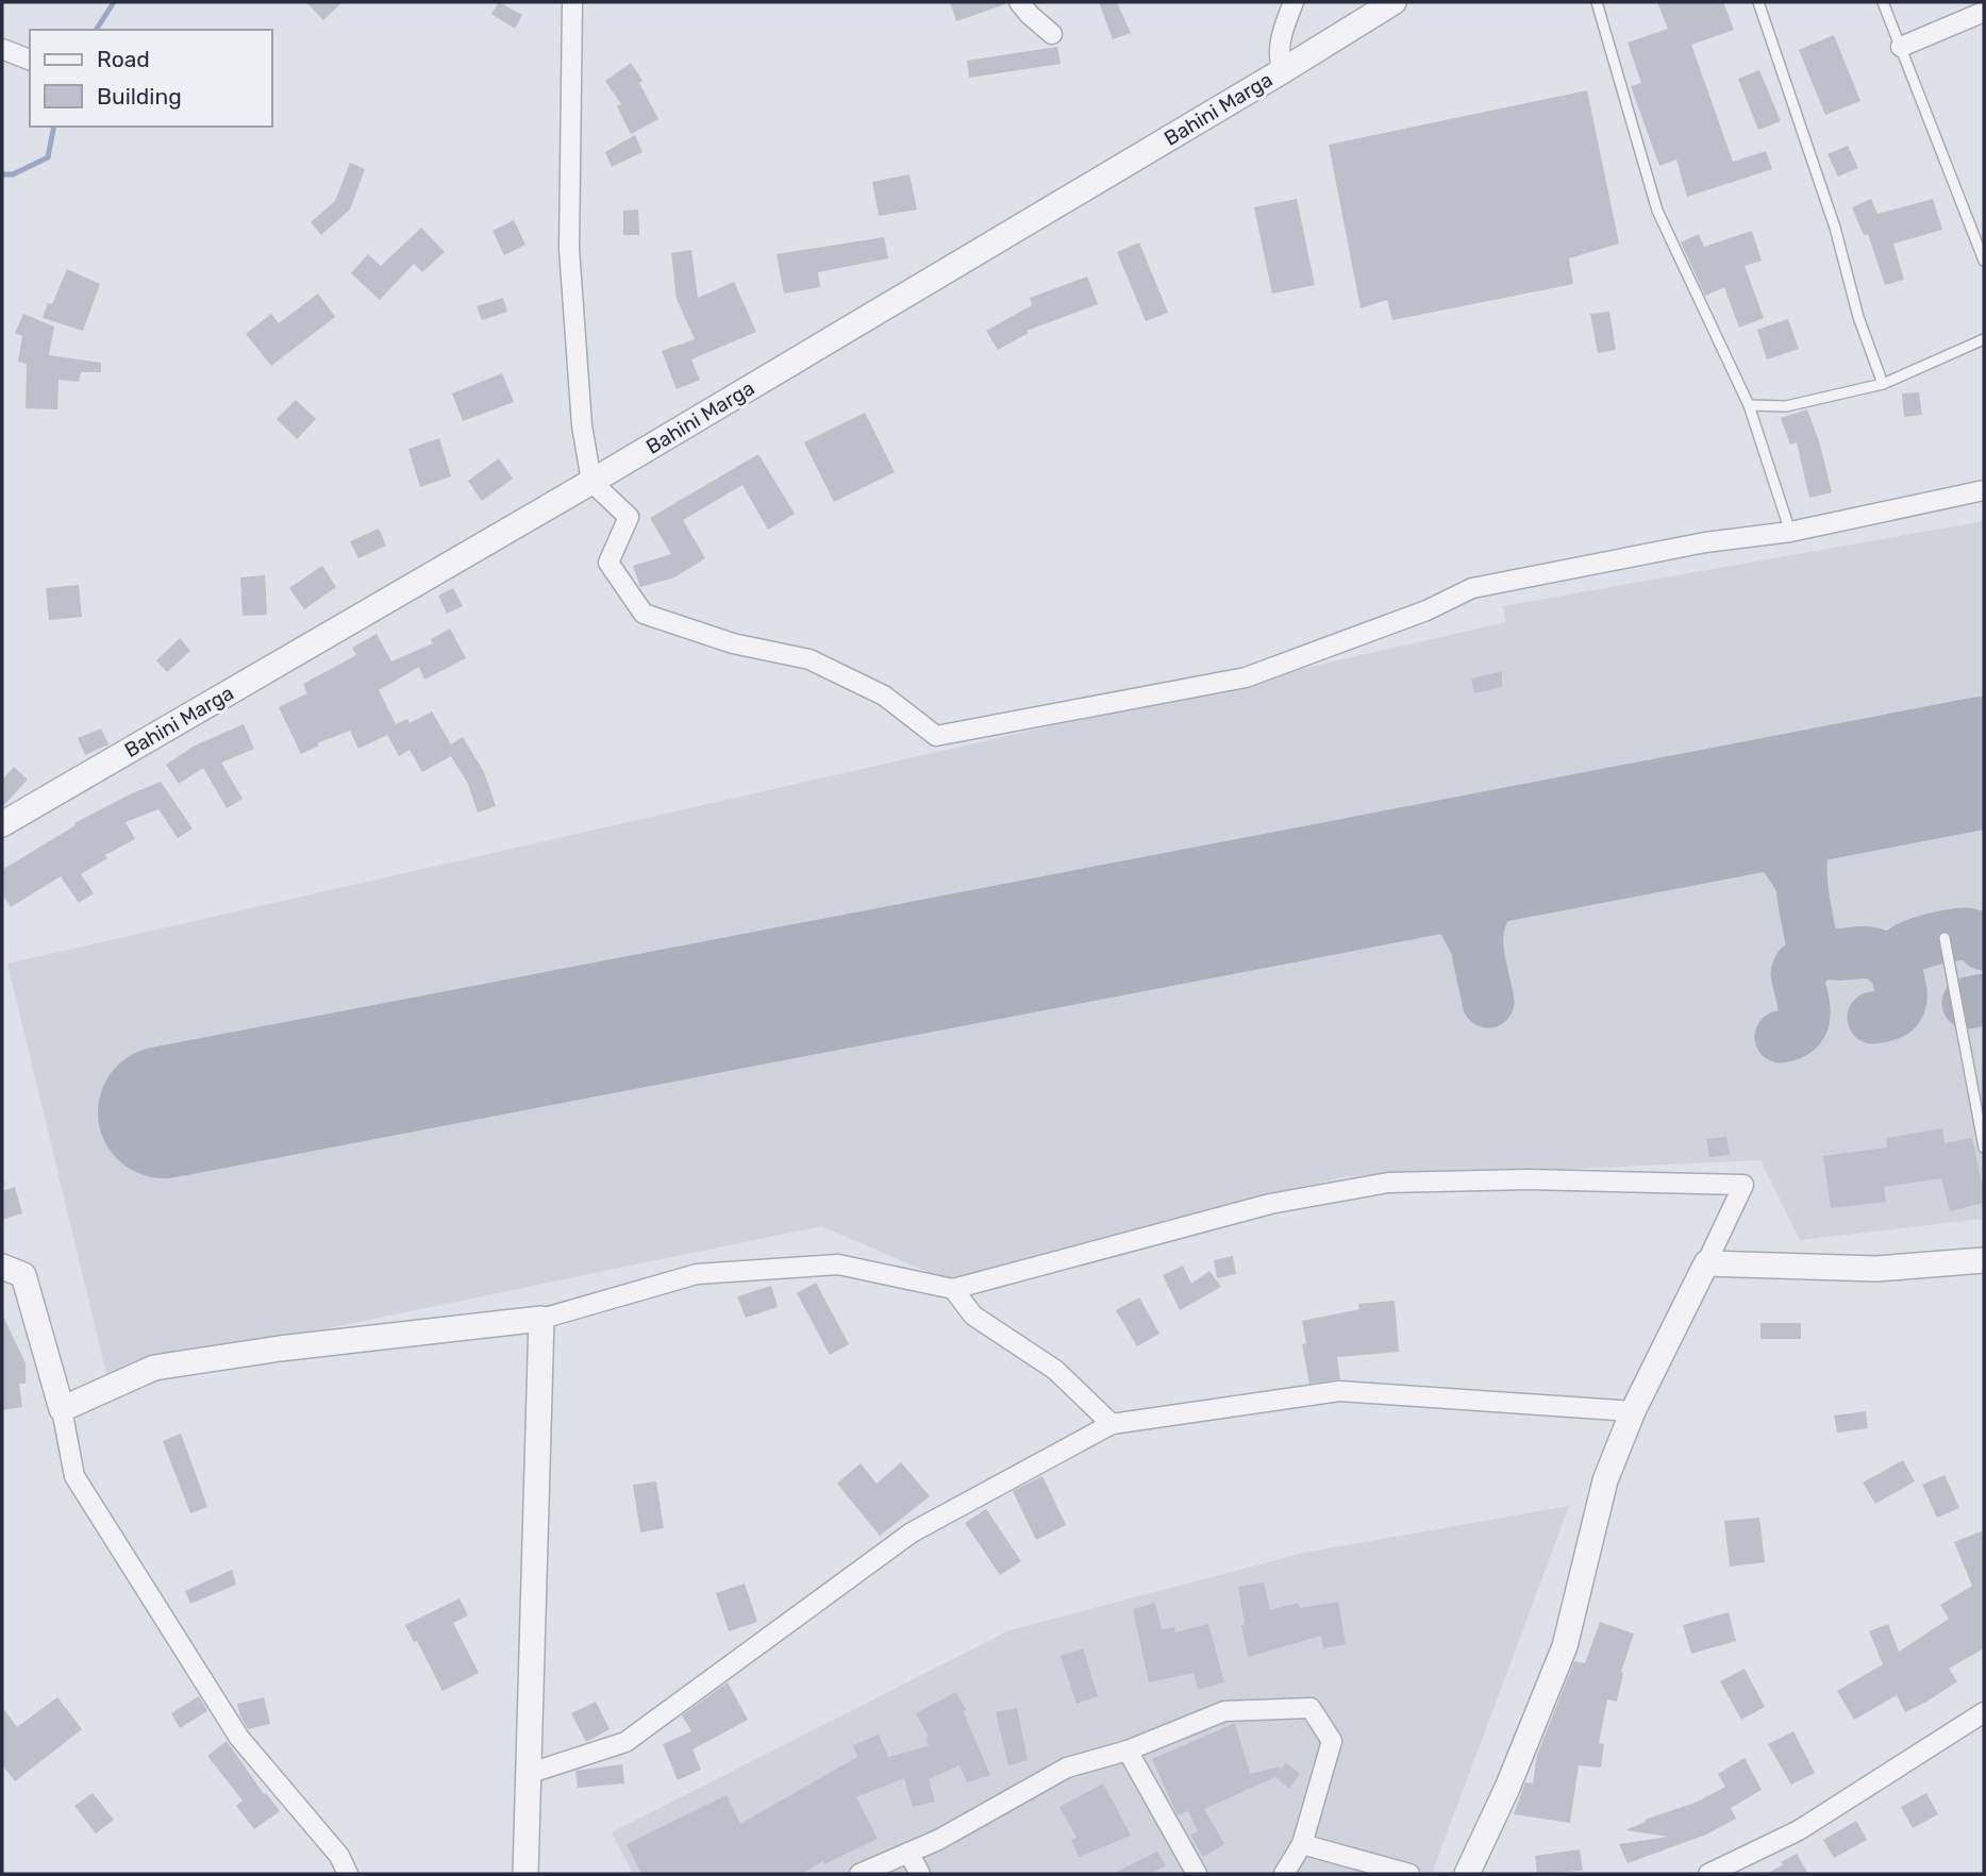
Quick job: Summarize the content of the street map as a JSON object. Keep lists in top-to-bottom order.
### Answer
{
  "streets": {
    "street": ["Bahini Marga"]
  },
  "legend": ["Road", "Building"]
}
